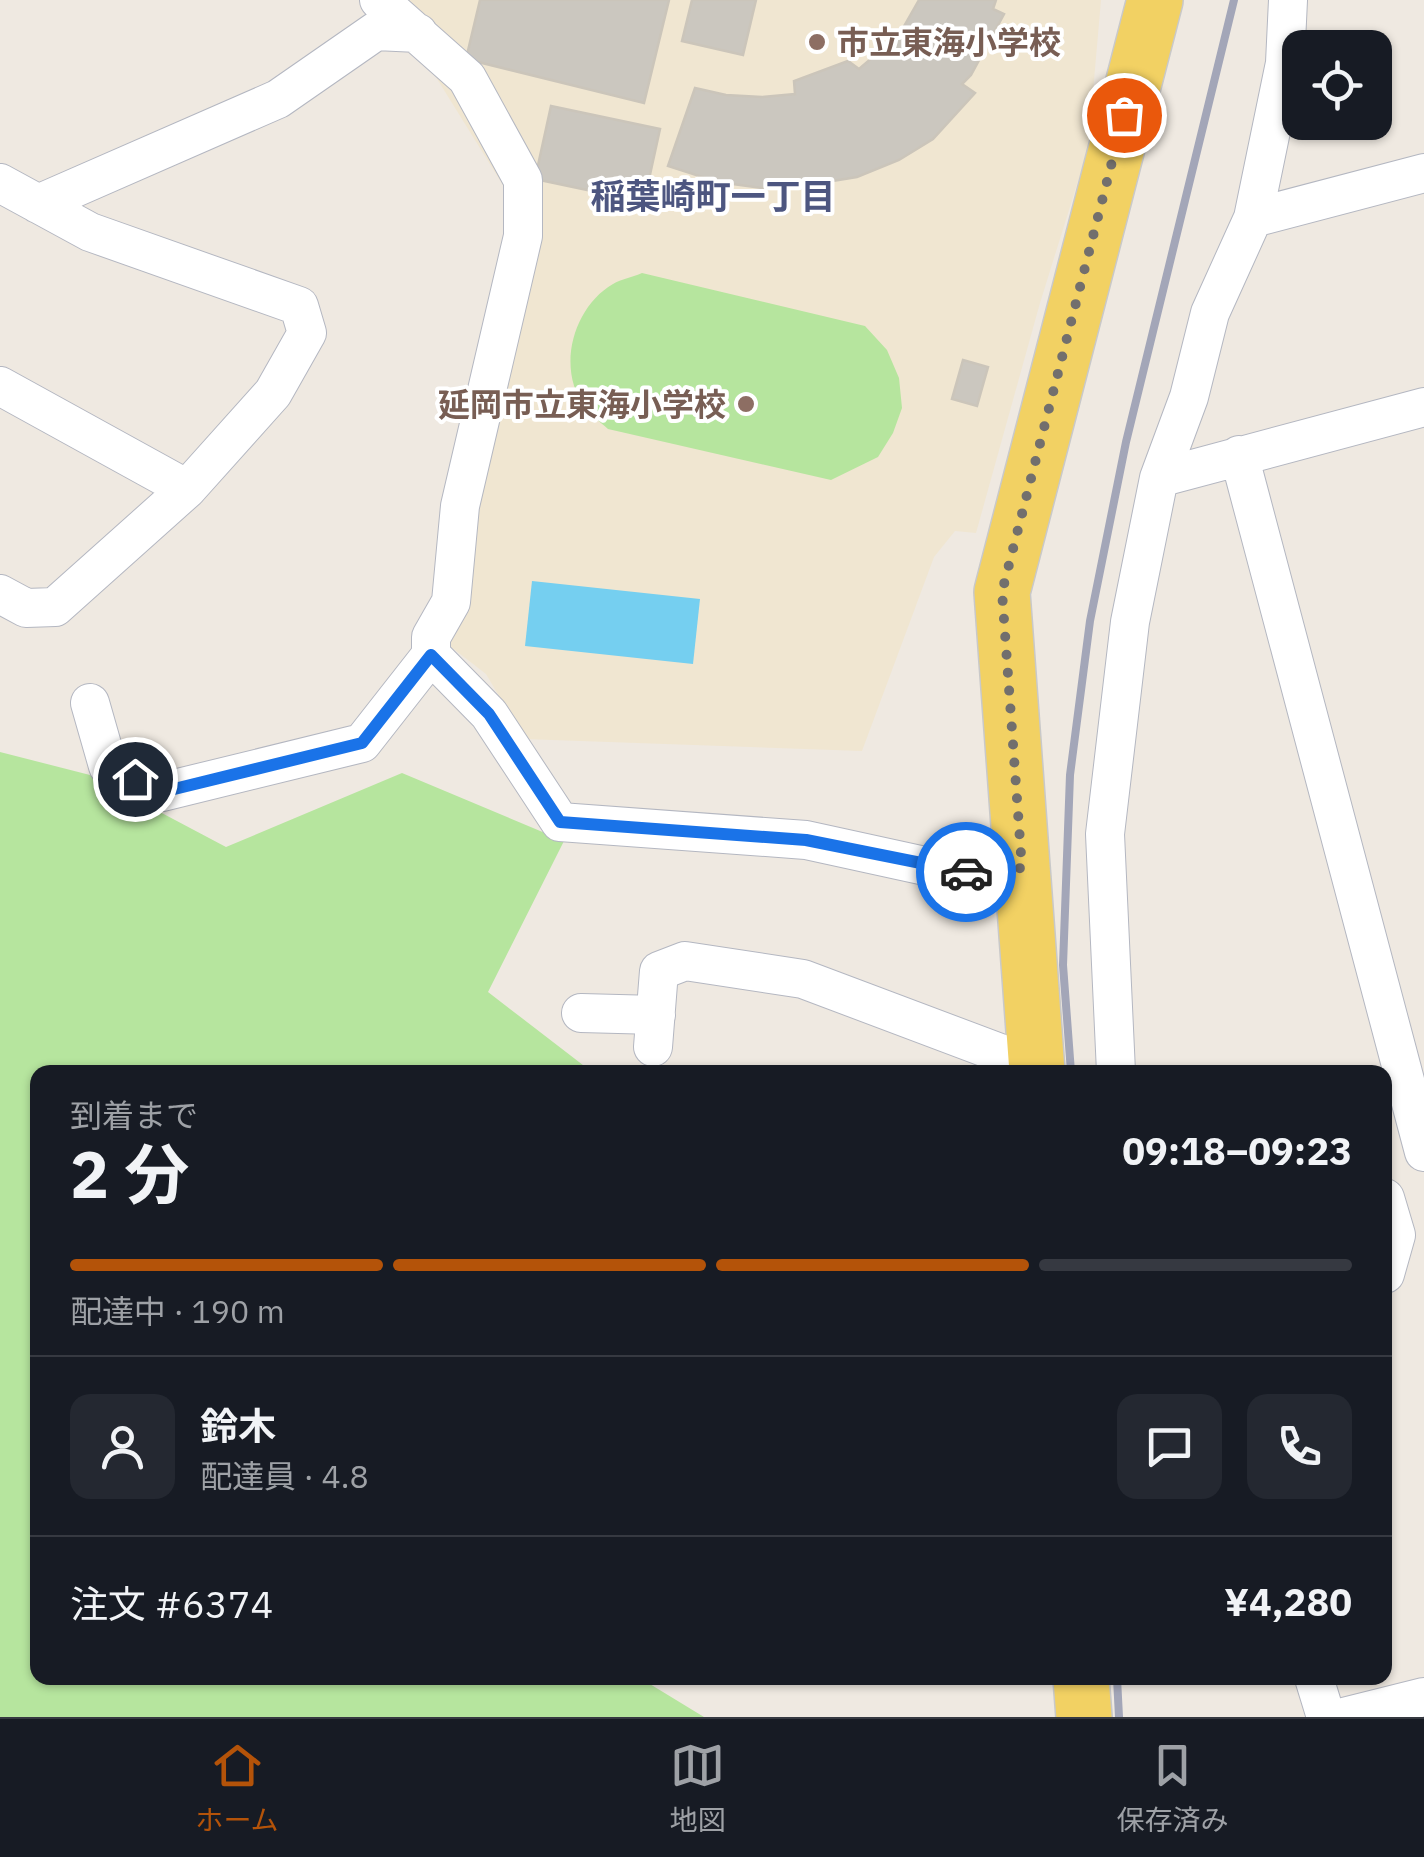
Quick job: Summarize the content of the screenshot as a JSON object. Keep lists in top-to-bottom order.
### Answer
{
  "districts": ["稲葉崎町一丁目"],
  "places": ["市立東海小学校", "延岡市立東海小学校"],
  "page": {
    "heading": ["2 分", "到着まで", "09:18–09:23"],
    "panel": [
      "鈴木",
      "配達員 · 4.8",
      "注文 #6374",
      "¥4,280"
    ],
    "bar": "配達中 · 190 m",
    "tabs": ["ホーム", "地図", "保存済み"]
  }
}
